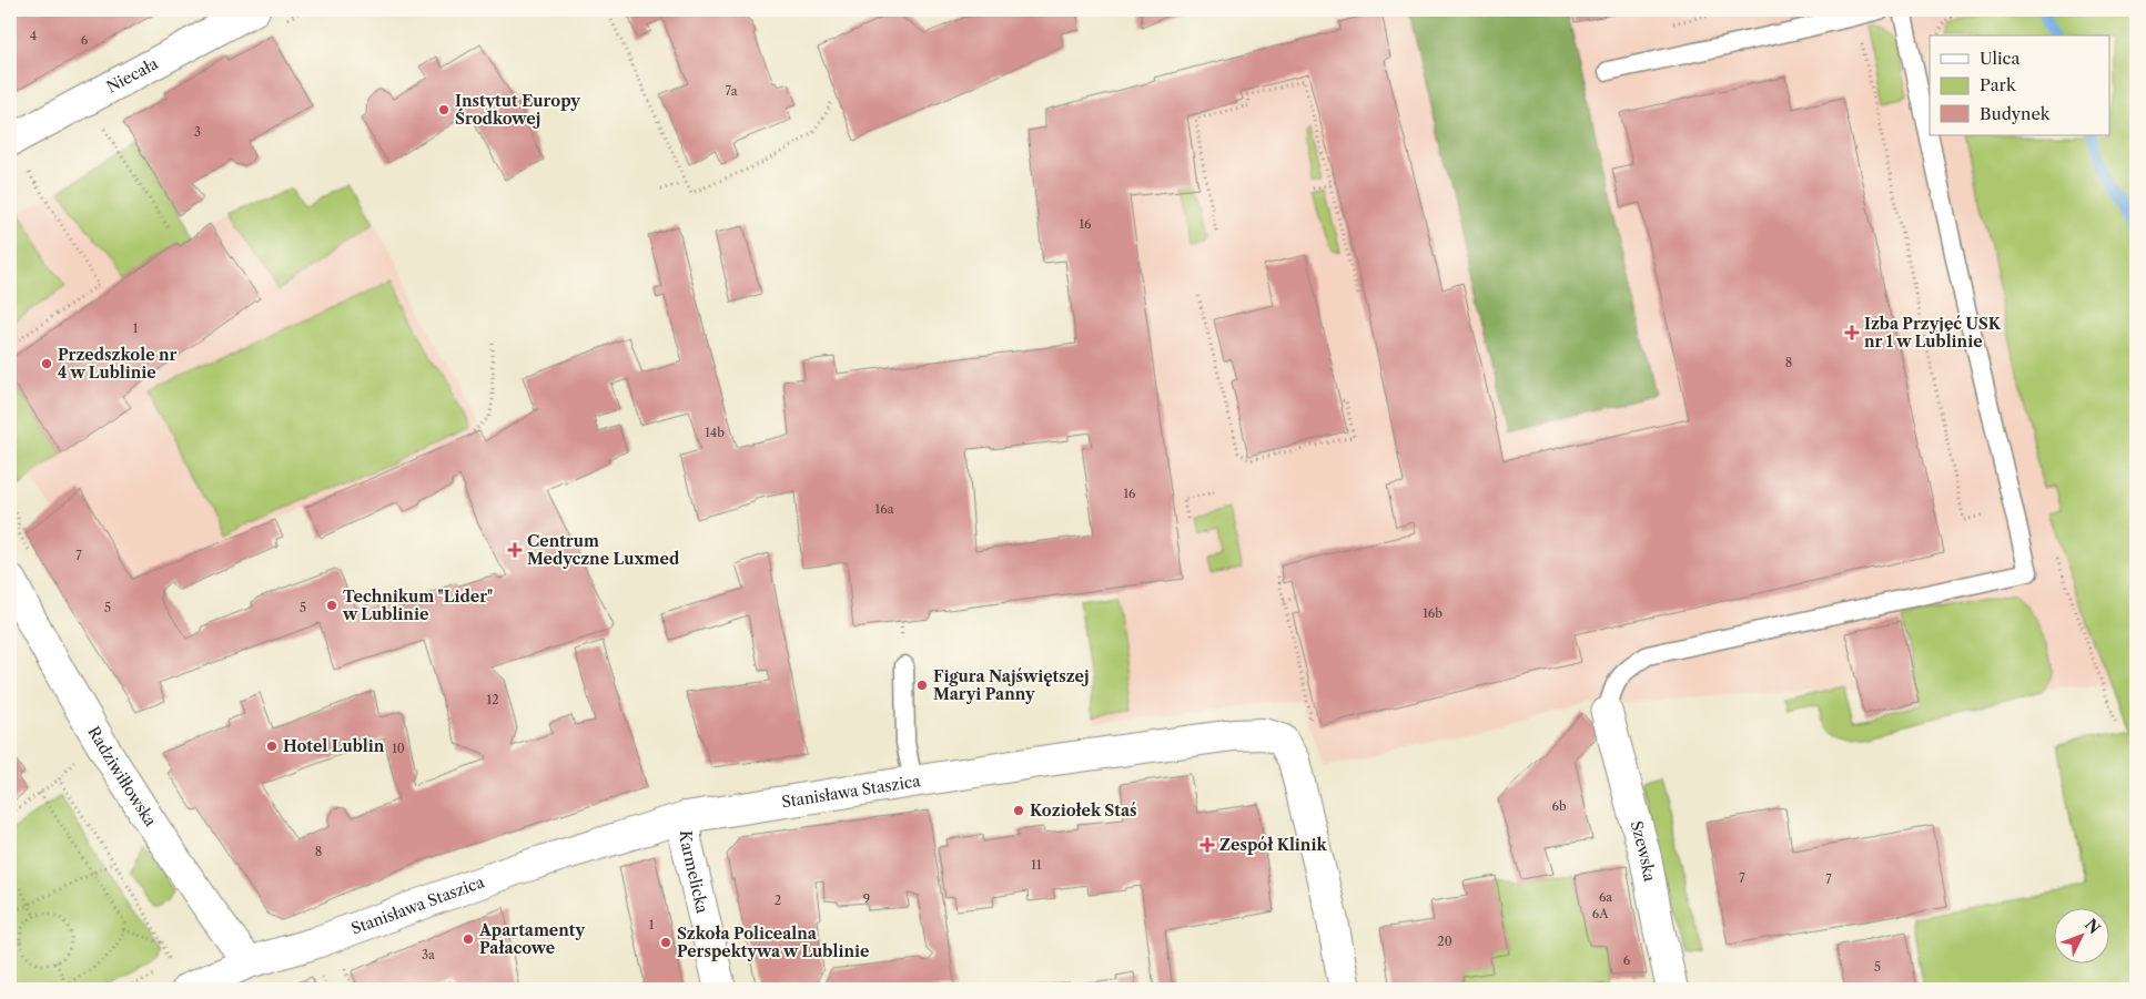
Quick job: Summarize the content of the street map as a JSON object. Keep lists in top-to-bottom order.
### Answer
{
  "streets": {
    "street": [
      "Niecała",
      "Radziwiłłowska",
      "Stanisława Staszica",
      "Szewska",
      "Karmelicka"
    ]
  },
  "crossings": [
    ["Radziwiłłowska", "Stanisława Staszica"],
    ["Stanisława Staszica", "Karmelicka"]
  ],
  "places": {
    "other": [
      "Instytut Europy Środkowej",
      "Przedszkole nr 4 w Lublinie",
      "Technikum \"Lider\" w Lublinie",
      "Figura Najświętszej Maryi Panny",
      "Hotel Lublin",
      "Koziołek Staś",
      "Apartamenty Pałacowe",
      "Szkoła Policealna Perspektywa w Lublinie"
    ],
    "health": ["Izba Przyjęć USK nr 1 w Lublinie", "Centrum Medyczne Luxmed", "Zespół Klinik"]
  },
  "house_numbers": [
    "4",
    "6",
    "7a",
    "3",
    "16",
    "1",
    "8",
    "14b",
    "16",
    "16a",
    "7",
    "5",
    "5",
    "16b",
    "12",
    "10",
    "6b",
    "8",
    "11",
    "7",
    "7",
    "6a",
    "9",
    "2",
    "6A",
    "1",
    "20",
    "3a",
    "6",
    "5"
  ],
  "legend": ["Ulica", "Park", "Budynek"],
  "north": "top right"
}
